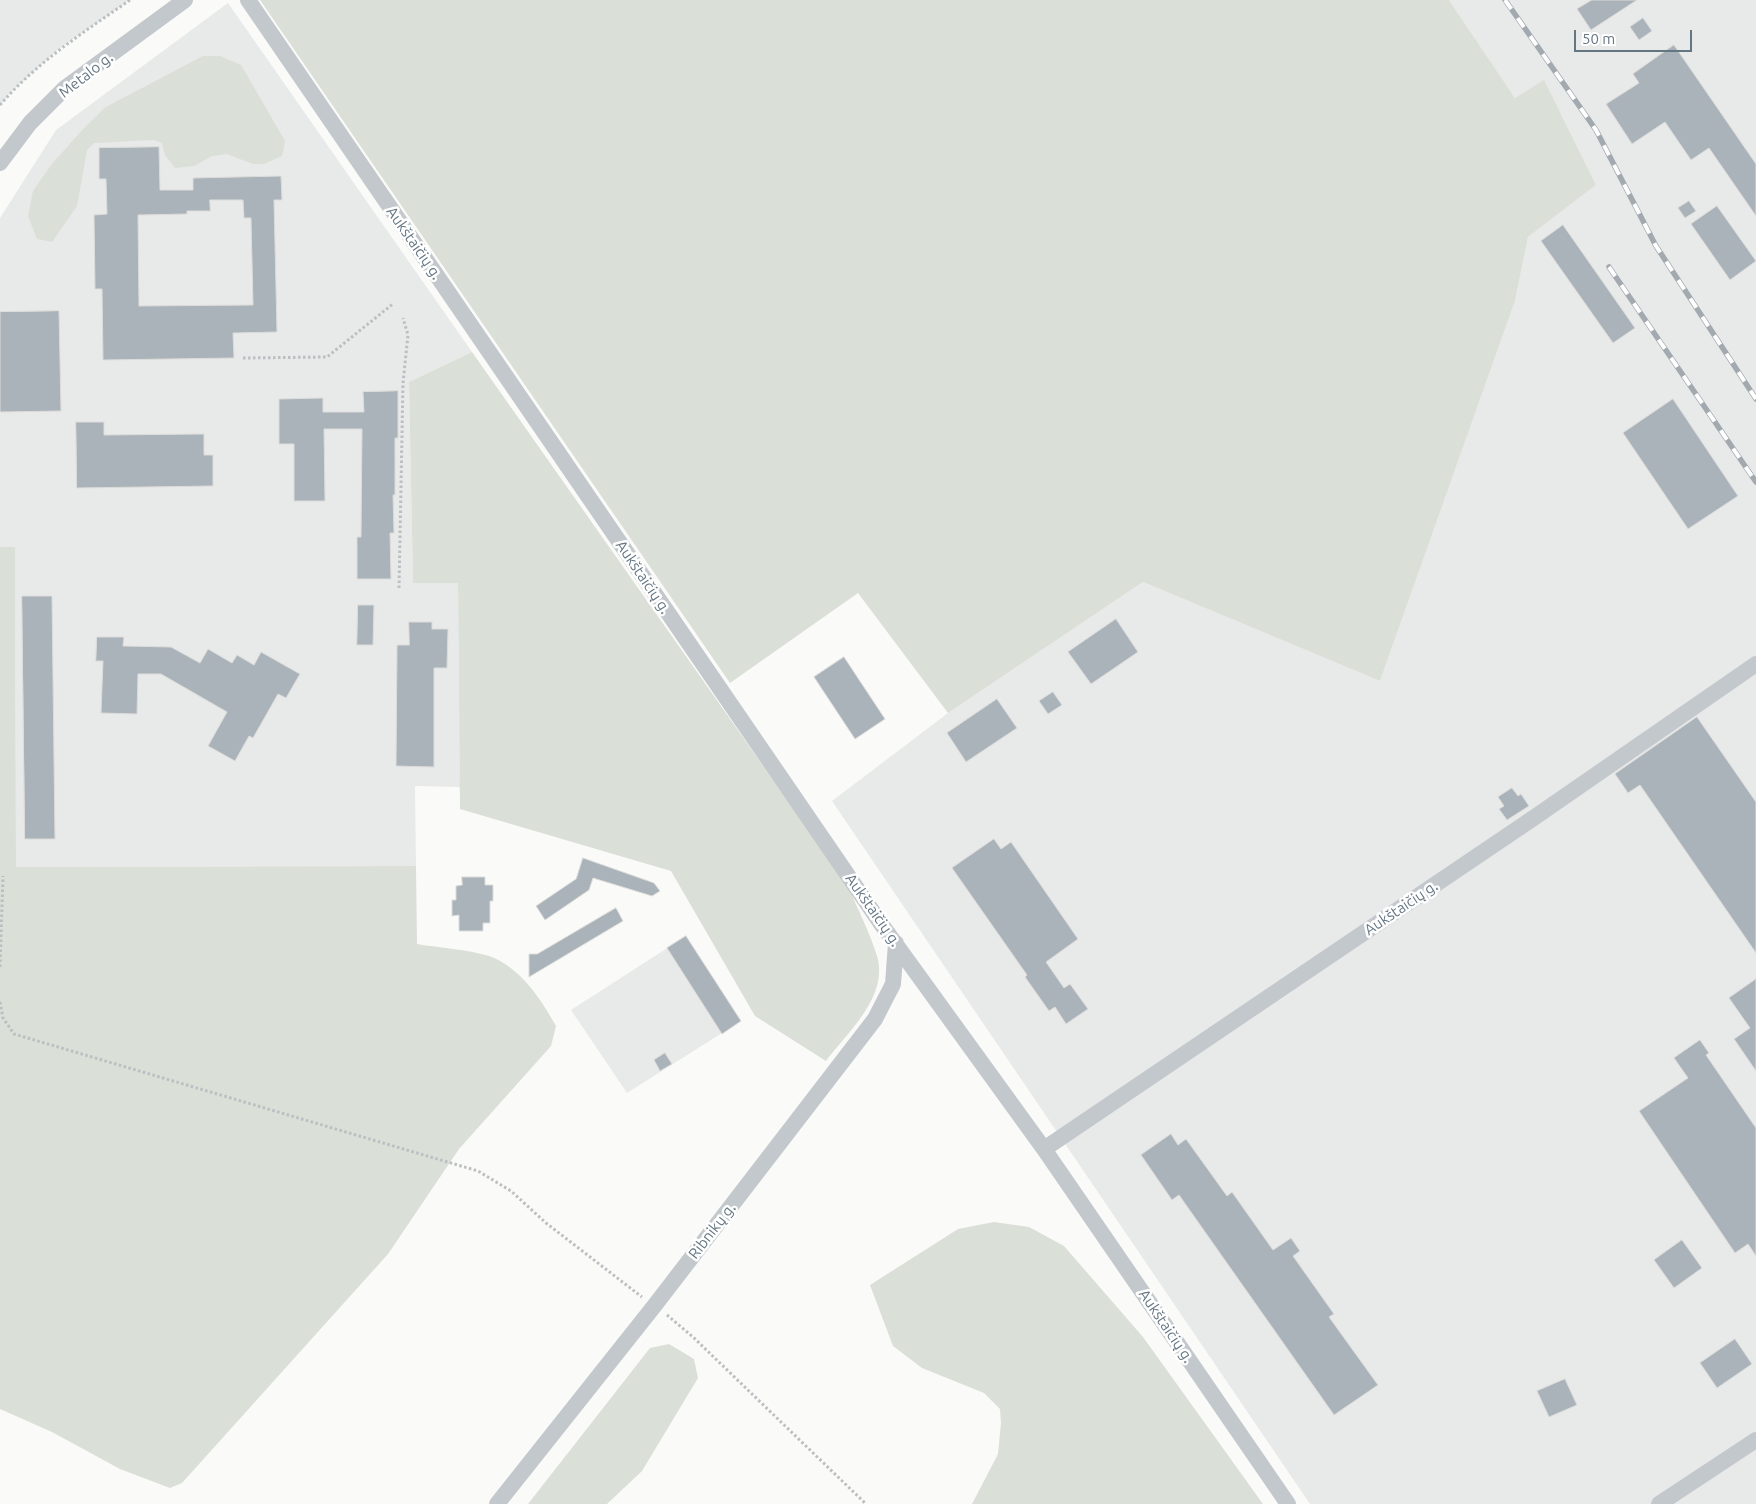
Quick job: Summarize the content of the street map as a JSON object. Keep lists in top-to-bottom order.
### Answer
{
  "streets": {
    "street": ["Metalo g.", "Aukštaičių g.", "Ribnikų g."]
  },
  "crossings": [
    ["Aukštaičių g.", "Ribnikų g."]
  ],
  "scale_bar": "50 m"
}
